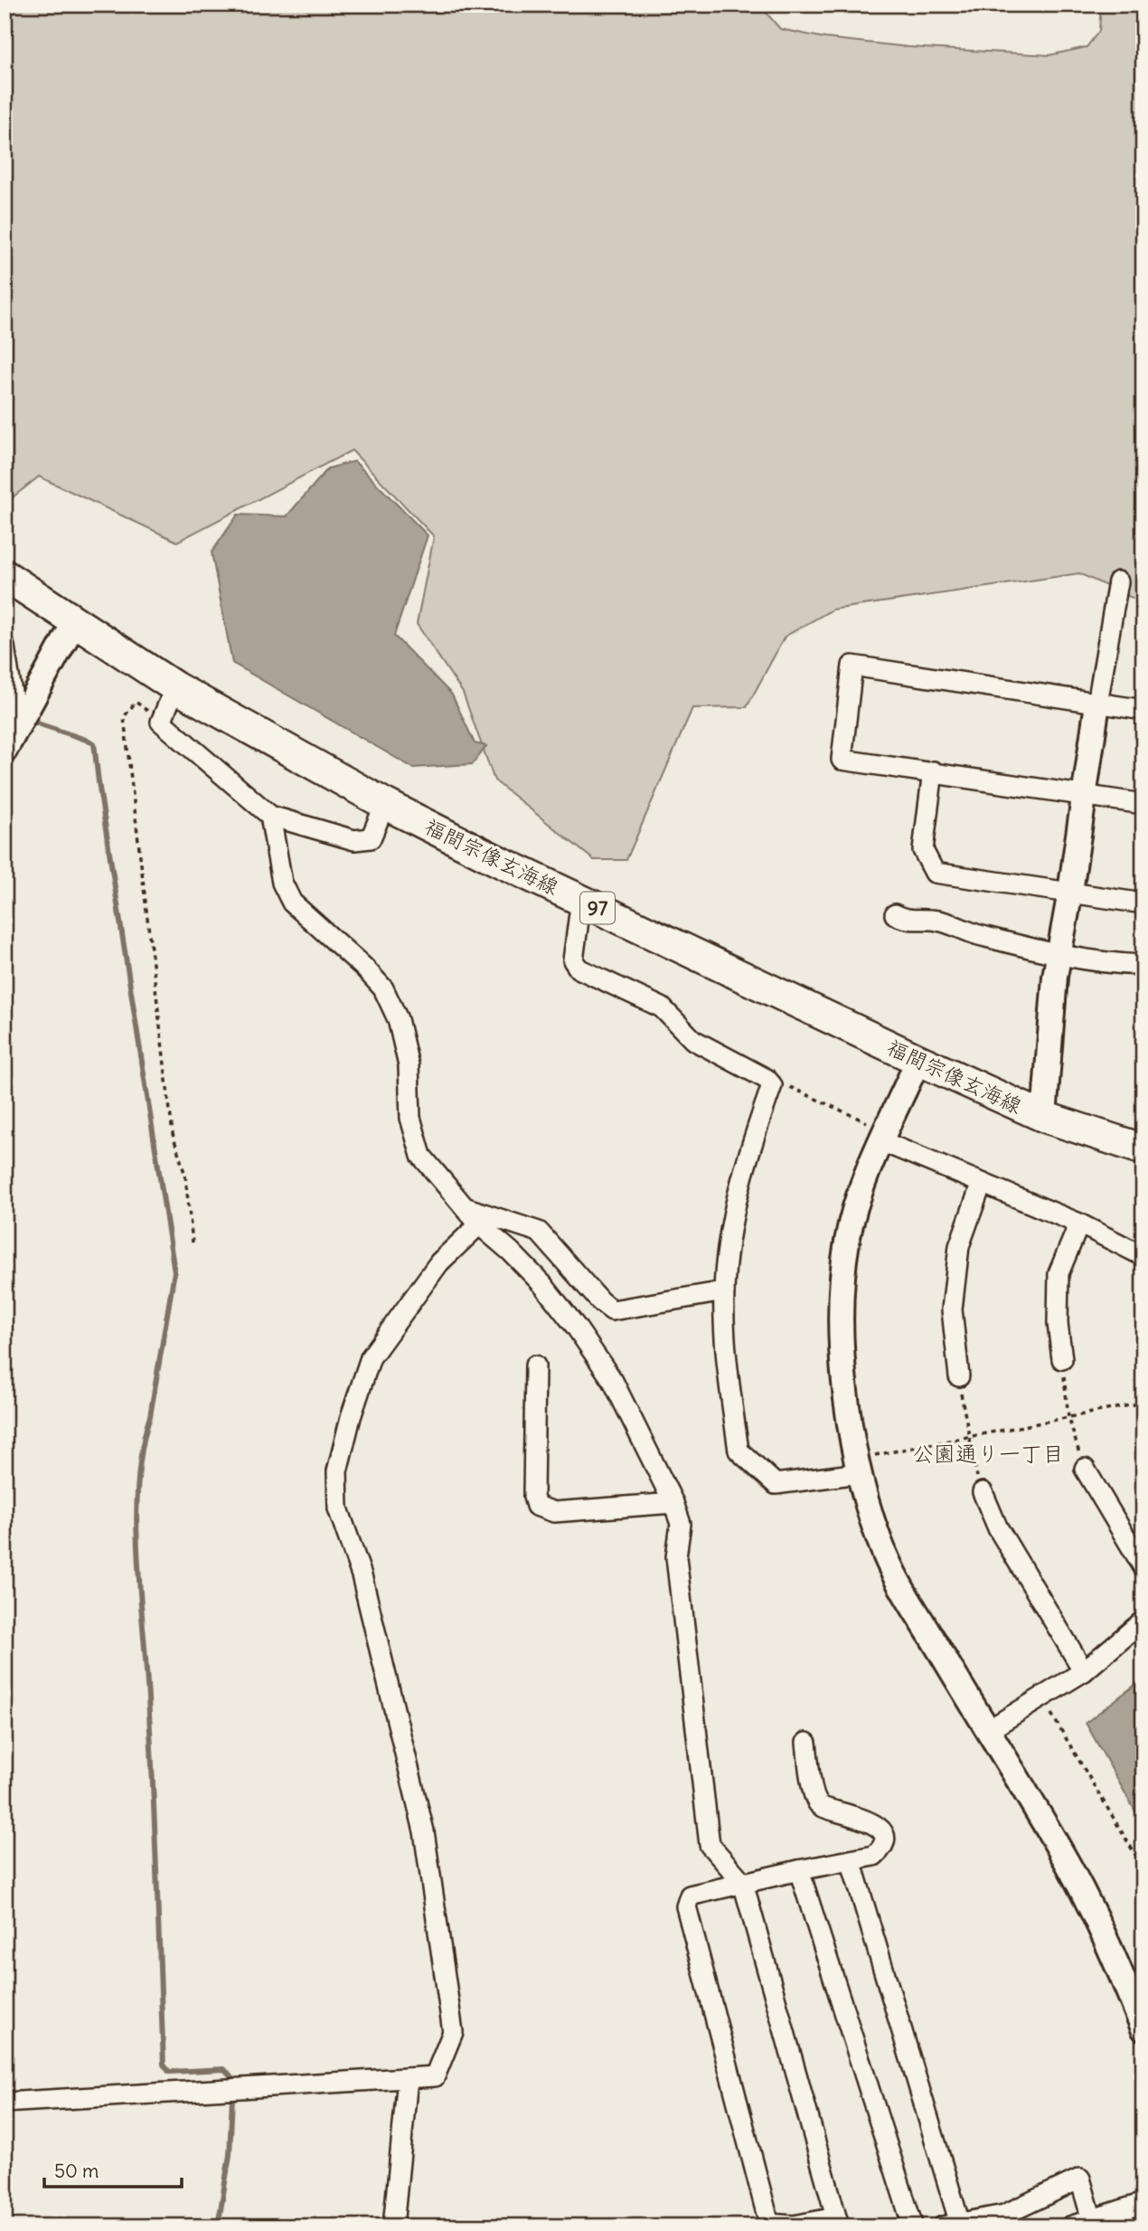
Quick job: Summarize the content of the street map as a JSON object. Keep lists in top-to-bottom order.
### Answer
{
  "streets": {
    "main road": ["福間宗像玄海線", "97"]
  },
  "districts": ["公園通り一丁目"],
  "scale_bar": "50 m"
}
